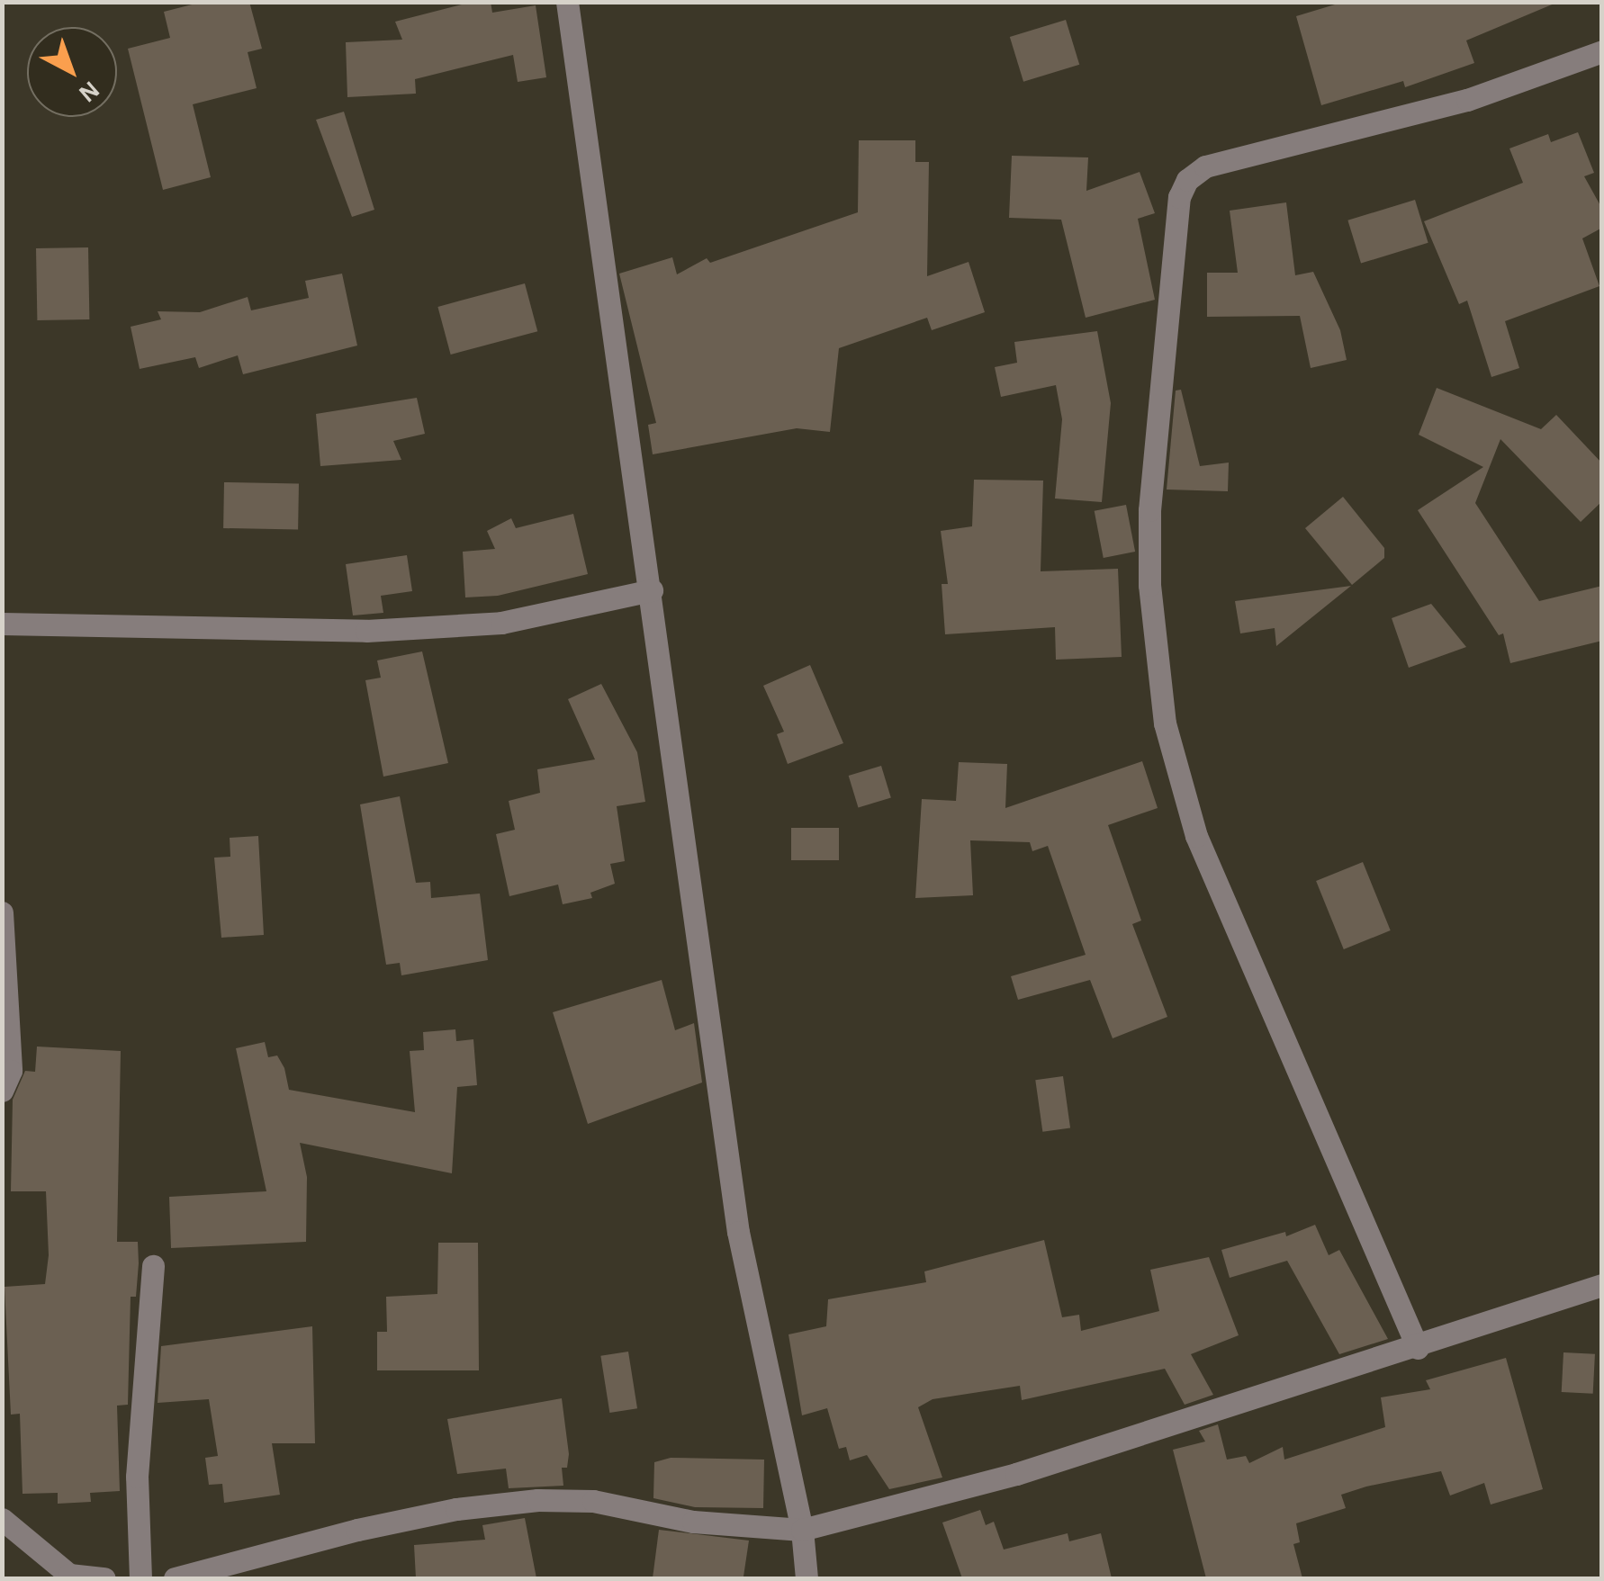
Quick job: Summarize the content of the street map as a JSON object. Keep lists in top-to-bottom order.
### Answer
{
  "north": "bottom right"
}
